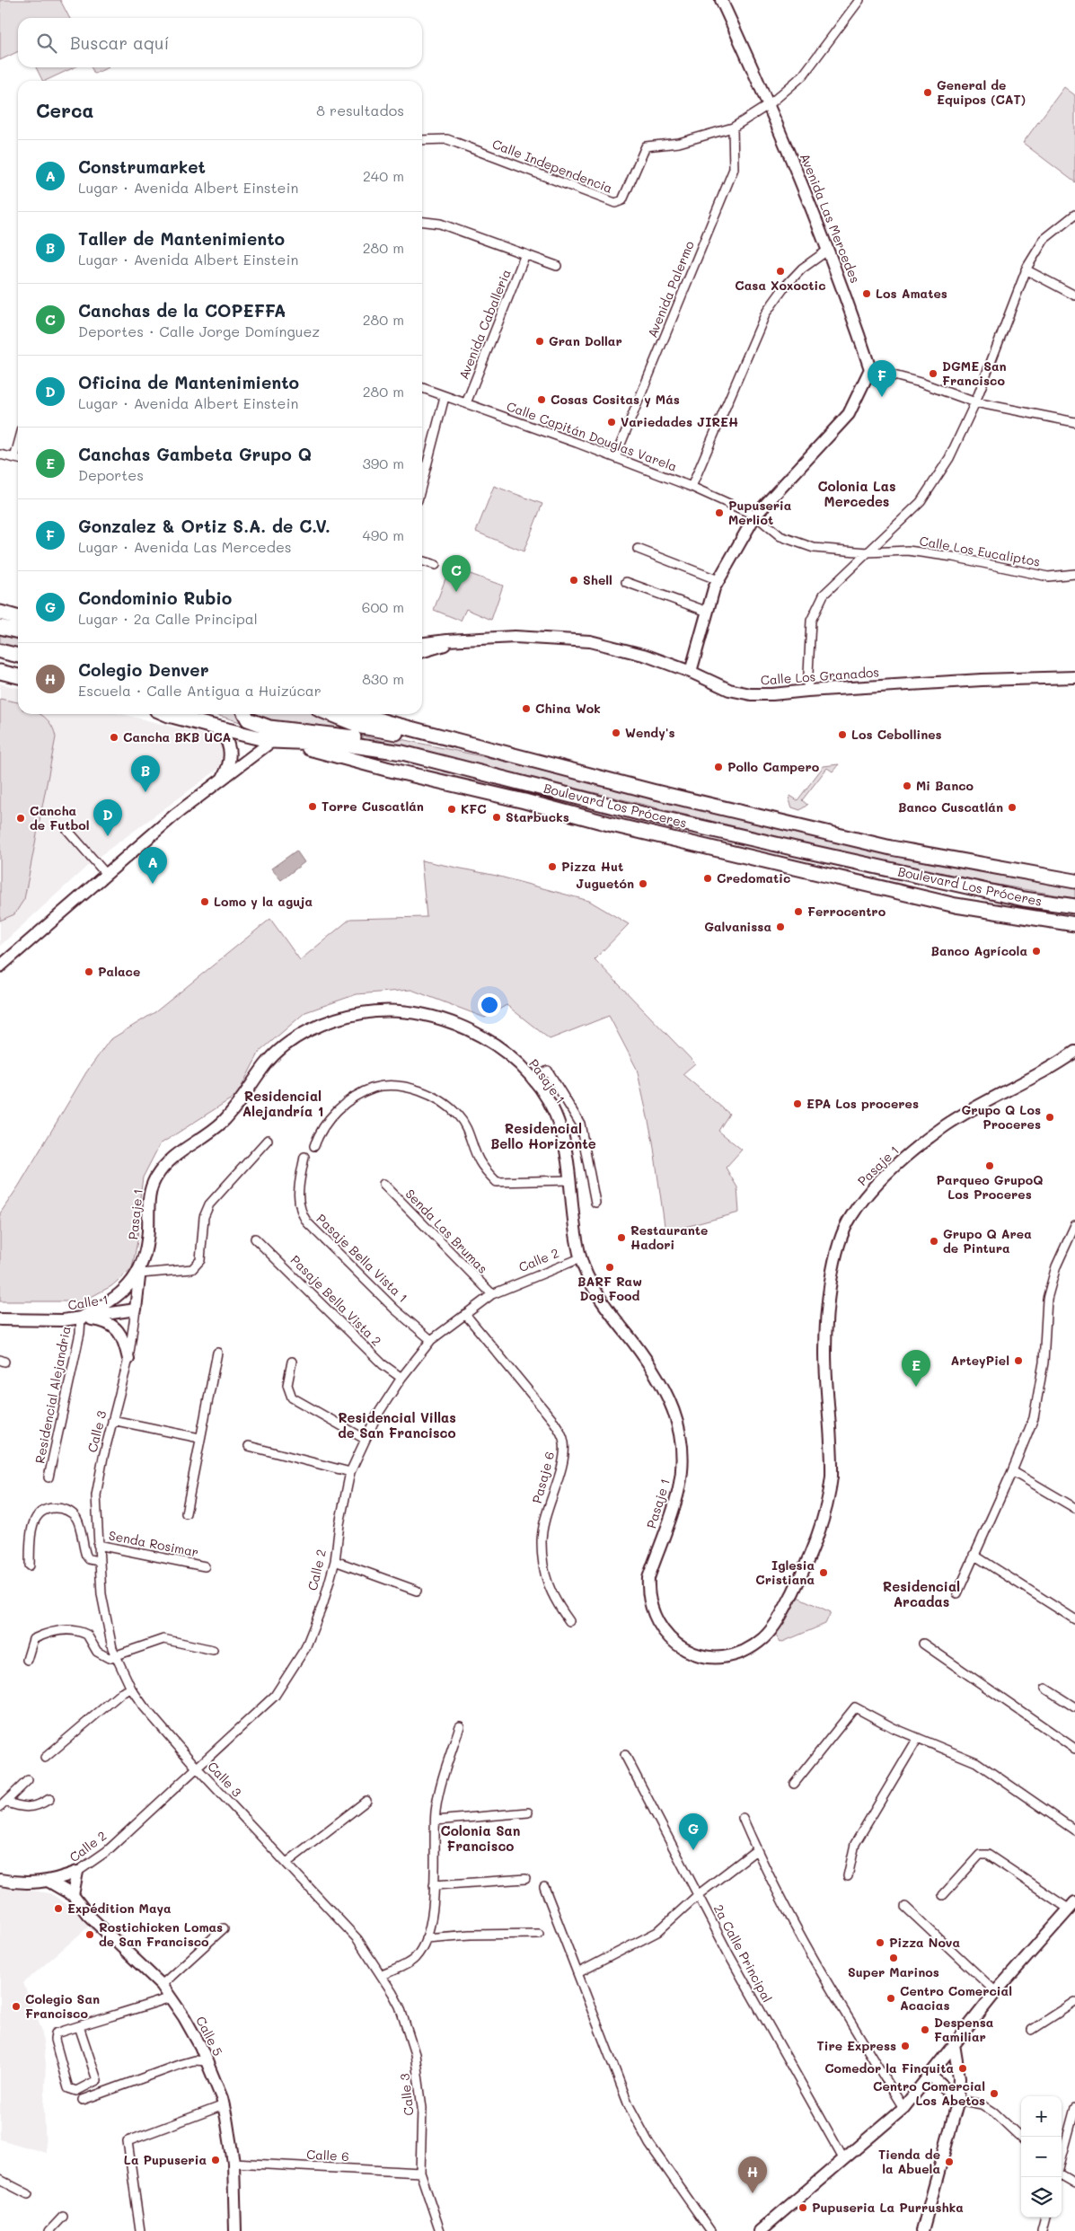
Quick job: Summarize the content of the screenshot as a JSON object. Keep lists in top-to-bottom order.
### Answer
{
  "streets": {
    "highway": ["Boulevard Los Próceres"],
    "street": [
      "Calle Independencia",
      "Avenida Las Mercedes",
      "Avenida Palermo",
      "Avenida Caballeria",
      "Calle Capitán Douglas Varela",
      "Calle Los Eucaliptos",
      "Calle Los Granados",
      "Pasaje 1",
      "Senda Las Brumas",
      "Pasaje Bella Vista 1",
      "Calle 2",
      "Pasaje Bella Vista 2",
      "Calle 1",
      "Residencial Alejandria",
      "Calle 3",
      "Pasaje 6",
      "Senda Rosimar",
      "2a Calle Principal",
      "Calle 5",
      "Calle 6"
    ]
  },
  "crossings": [
    ["Calle Independencia", "Avenida Palermo"],
    ["Avenida Palermo", "Calle Capitán Douglas Varela"],
    ["Avenida Caballeria", "Calle Capitán Douglas Varela"],
    ["Calle Capitán Douglas Varela", "Calle Los Eucaliptos"],
    ["Pasaje 1", "Calle 2"],
    ["Senda Las Brumas", "Calle 2"],
    ["Pasaje Bella Vista 1", "Calle 2"],
    ["Calle 2", "Pasaje Bella Vista 2"],
    ["Calle 2", "Calle 3"],
    ["Calle 2", "Pasaje 6"],
    ["Calle 2", "Calle 5"],
    ["Calle 1", "Residencial Alejandria"],
    ["Calle 1", "Calle 3"],
    ["Calle 3", "Senda Rosimar"],
    ["Calle 3", "Calle 6"],
    ["Calle 5", "Calle 6"]
  ],
  "districts": [
    "Colonia Las Mercedes",
    "Residencial Alejandría 1",
    "Residencial Bello Horizonte",
    "Residencial Villas de San Francisco",
    "Residencial Arcadas",
    "Colonia San Francisco"
  ],
  "places": [
    "General de Equipos (CAT)",
    "Casa Xoxoctic",
    "Los Amates",
    "Gran Dollar",
    "DGME San Francisco",
    "Cosas Cositas y Más",
    "Variedades JIREH",
    "Pupuseria Merliot",
    "Shell",
    "China Wok",
    "Wendy's",
    "Los Cebollines",
    "Cancha BKB UCA",
    "Pollo Campero",
    "Mi Banco",
    "Torre Cuscatlán",
    "Banco Cuscatlán",
    "KFC",
    "Starbucks",
    "Cancha de Futbol",
    "Pizza Hut",
    "Credomatic",
    "Juguetón",
    "Lomo y la aguja",
    "Ferrocentro",
    "Galvanissa",
    "Banco Agrícola",
    "Palace",
    "EPA Los proceres",
    "Grupo Q Los Proceres",
    "Parqueo GrupoQ Los Proceres",
    "Restaurante Hadori",
    "Grupo Q Area de Pintura",
    "BARF Raw Dog Food",
    "ArteyPiel",
    "Iglesia Cristiana",
    "Expédition Maya",
    "Rostichicken Lomas de San Francisco",
    "Pizza Nova",
    "Super Marinos",
    "Centro Comercial Acacias",
    "Colegio San Francisco",
    "Despensa Familiar",
    "Tire Express",
    "Comedor la Finquita",
    "Centro Comercial Los Abetos",
    "La Pupuseria",
    "Tienda de la Abuela",
    "Pupuseria La Purrushka"
  ],
  "page": {
    "search": "Buscar aquí",
    "heading": ["Cerca", "8 resultados"],
    "list": [
      {
        "mark": "A",
        "name": "Construmarket",
        "note": "Lugar · Avenida Albert Einstein",
        "value": "240 m"
      },
      {
        "mark": "B",
        "name": "Taller de Mantenimiento",
        "note": "Lugar · Avenida Albert Einstein",
        "value": "280 m"
      },
      {
        "mark": "C",
        "name": "Canchas de la COPEFFA",
        "note": "Deportes · Calle Jorge Domínguez",
        "value": "280 m"
      },
      {
        "mark": "D",
        "name": "Oficina de Mantenimiento",
        "note": "Lugar · Avenida Albert Einstein",
        "value": "280 m"
      },
      {
        "mark": "E",
        "name": "Canchas Gambeta Grupo Q",
        "note": "Deportes",
        "value": "390 m"
      },
      {
        "mark": "F",
        "name": "Gonzalez & Ortiz S.A. de C.V.",
        "note": "Lugar · Avenida Las Mercedes",
        "value": "490 m"
      },
      {
        "mark": "G",
        "name": "Condominio Rubio",
        "note": "Lugar · 2a Calle Principal",
        "value": "600 m"
      },
      {
        "mark": "H",
        "name": "Colegio Denver",
        "note": "Escuela · Calle Antigua a Huizúcar",
        "value": "830 m"
      }
    ],
    "pins": [
      "F",
      "C",
      "B",
      "D",
      "A",
      "E",
      "G",
      "H"
    ],
    "map_buttons": ["+", "−"]
  }
}
